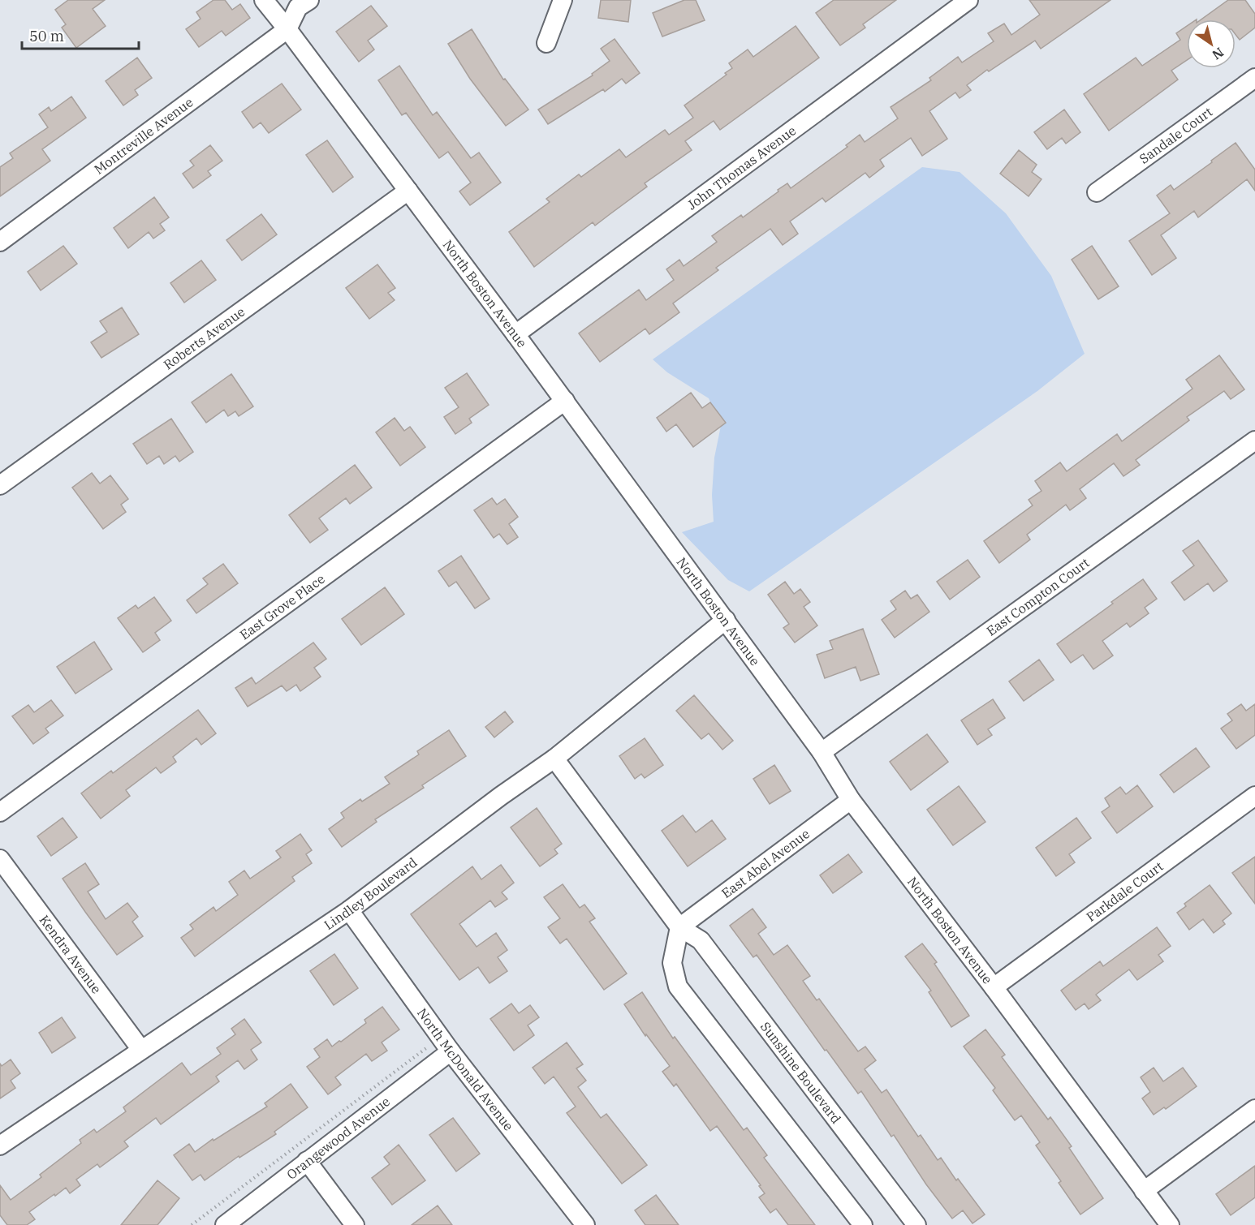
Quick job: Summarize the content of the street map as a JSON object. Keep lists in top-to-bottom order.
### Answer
{
  "streets": {
    "street": [
      "Sandale Court",
      "Montreville Avenue",
      "John Thomas Avenue",
      "North Boston Avenue",
      "Roberts Avenue",
      "East Compton Court",
      "East Grove Place",
      "East Abel Avenue",
      "Parkdale Court",
      "Lindley Boulevard",
      "Kendra Avenue",
      "North McDonald Avenue",
      "Sunshine Boulevard",
      "Orangewood Avenue"
    ]
  },
  "crossings": [
    ["Montreville Avenue", "North Boston Avenue"],
    ["John Thomas Avenue", "North Boston Avenue"],
    ["North Boston Avenue", "Roberts Avenue"],
    ["North Boston Avenue", "East Compton Court"],
    ["North Boston Avenue", "East Grove Place"],
    ["North Boston Avenue", "East Abel Avenue"],
    ["North Boston Avenue", "Parkdale Court"],
    ["North Boston Avenue", "Lindley Boulevard"],
    ["East Abel Avenue", "Sunshine Boulevard"],
    ["Lindley Boulevard", "Kendra Avenue"],
    ["Lindley Boulevard", "North McDonald Avenue"],
    ["Lindley Boulevard", "Sunshine Boulevard"],
    ["North McDonald Avenue", "Orangewood Avenue"]
  ],
  "scale_bar": "50 m",
  "north": "bottom right"
}
